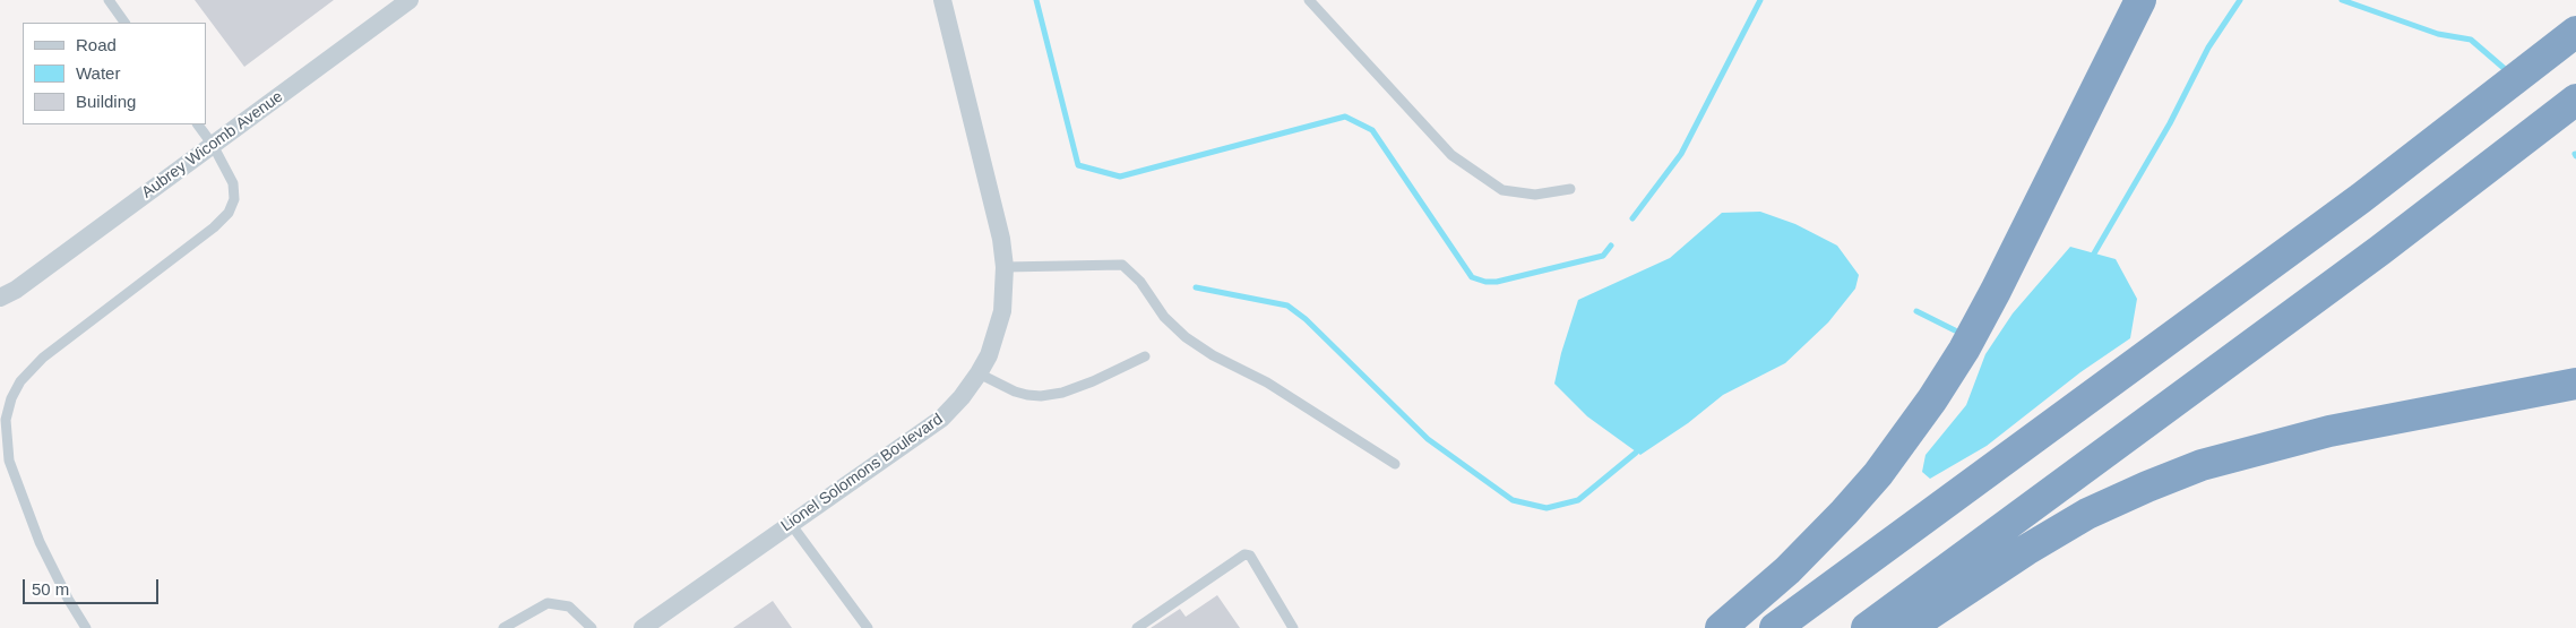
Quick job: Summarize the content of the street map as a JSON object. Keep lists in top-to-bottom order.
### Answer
{
  "streets": {
    "street": ["Aubrey Wicomb Avenue", "Lionel Solomons Boulevard"]
  },
  "legend": ["Road", "Water", "Building"],
  "scale_bar": "50 m"
}
